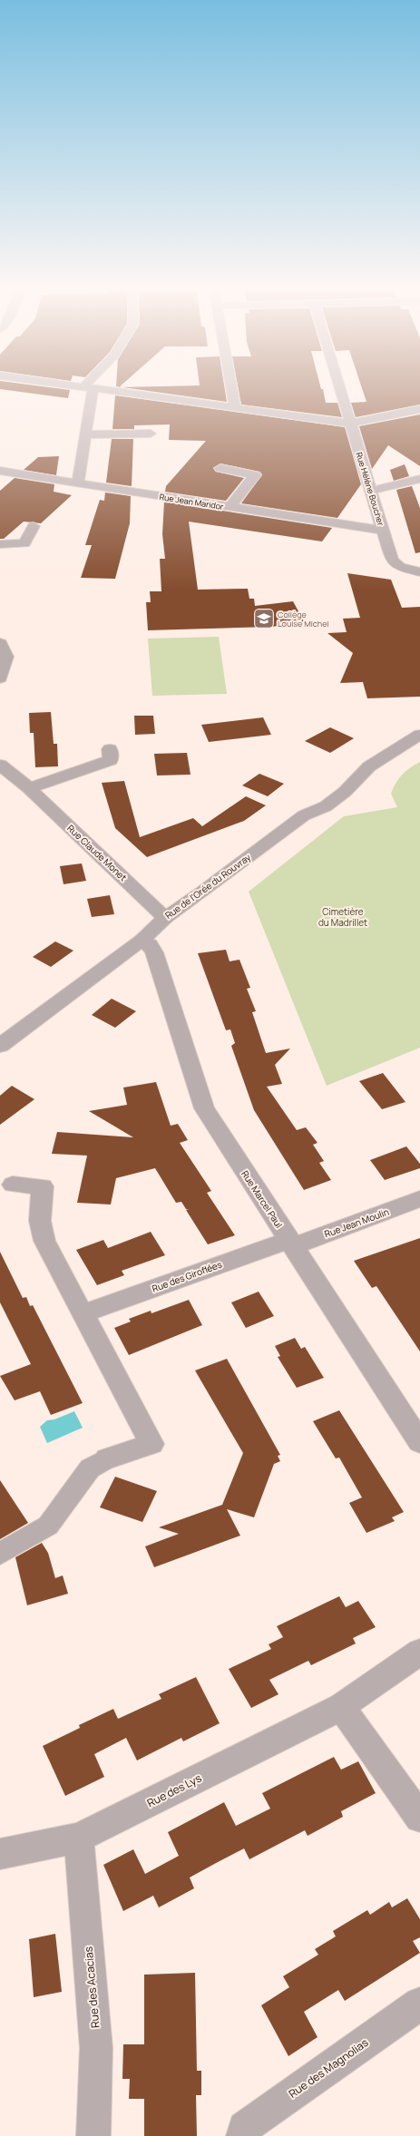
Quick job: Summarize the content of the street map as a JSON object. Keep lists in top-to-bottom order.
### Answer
{
  "streets": {
    "street": [
      "Rue Hélène Boucher",
      "Rue Jean Maridor",
      "Rue Claude Monet",
      "Rue de l'Orée du Rouvray",
      "Rue Marcel Paul",
      "Rue Jean Moulin",
      "Rue des Giroflées",
      "Rue des Lys",
      "Rue des Acacias",
      "Rue des Magnolias"
    ]
  },
  "crossings": [
    ["Rue Hélène Boucher", "Rue Jean Maridor"],
    ["Rue Claude Monet", "Rue de l'Orée du Rouvray"],
    ["Rue de l'Orée du Rouvray", "Rue Marcel Paul"],
    ["Rue Marcel Paul", "Rue Jean Moulin"],
    ["Rue Marcel Paul", "Rue des Giroflées"],
    ["Rue Jean Moulin", "Rue des Giroflées"],
    ["Rue des Lys", "Rue des Acacias"]
  ],
  "parks": ["Cimetière du Madrillet"],
  "places": {
    "school or university": ["Collège Louise Michel"]
  }
}
